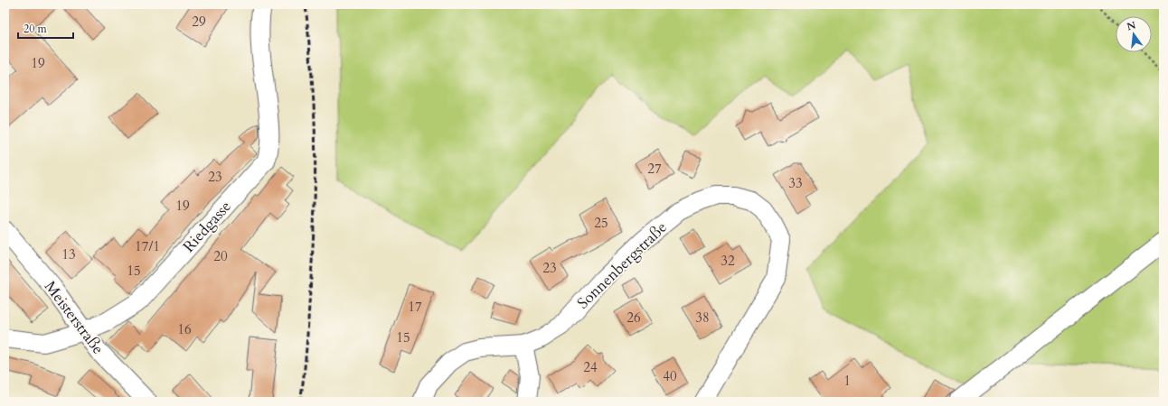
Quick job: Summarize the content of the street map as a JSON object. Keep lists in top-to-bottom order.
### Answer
{
  "streets": {
    "street": ["Riedgasse", "Sonnenbergstraße", "Meisterstraße"]
  },
  "crossings": [
    ["Riedgasse", "Meisterstraße"]
  ],
  "house_numbers": [
    "29",
    "19",
    "27",
    "23",
    "33",
    "19",
    "25",
    "17/1",
    "13",
    "20",
    "32",
    "23",
    "15",
    "17",
    "26",
    "38",
    "16",
    "15",
    "24",
    "40",
    "1"
  ],
  "scale_bar": "20 m",
  "north": "top"
}
